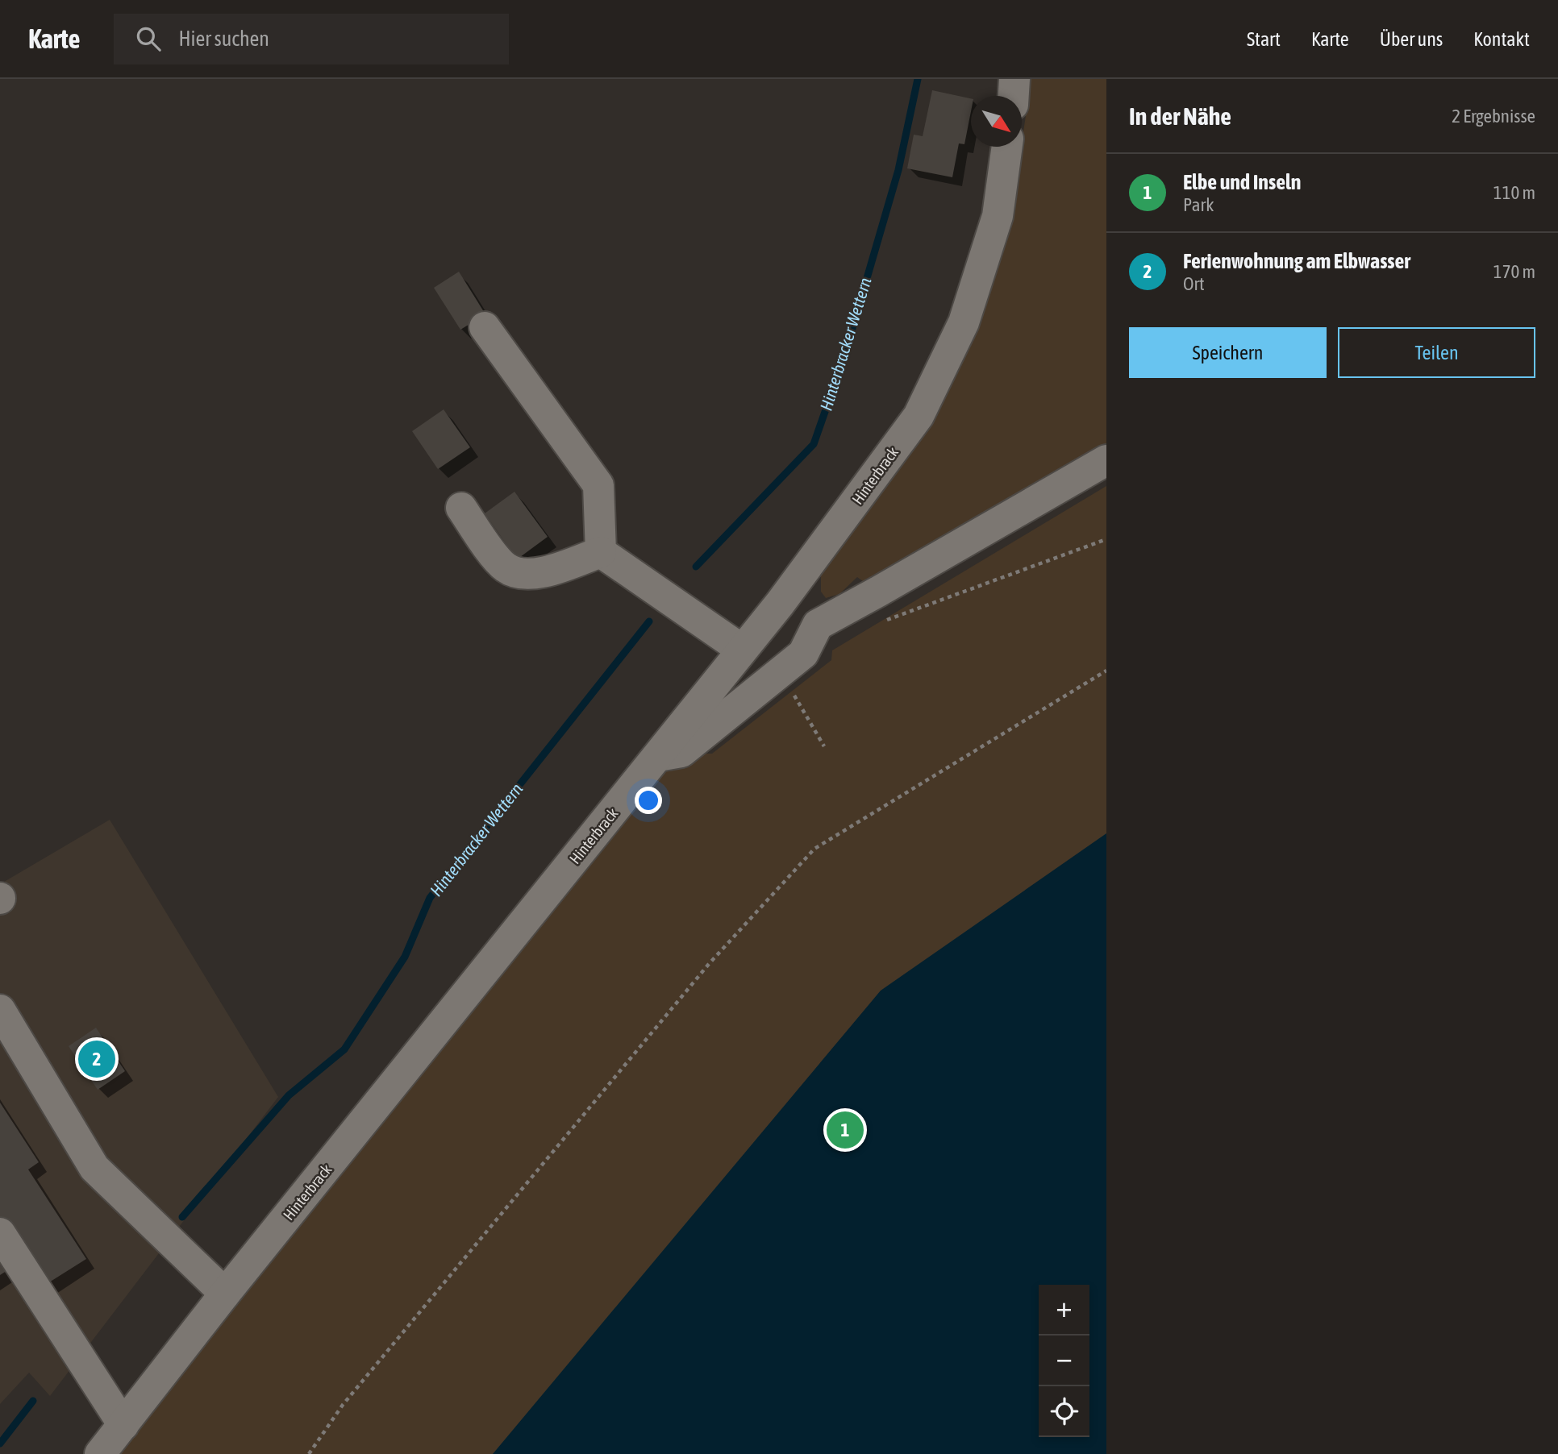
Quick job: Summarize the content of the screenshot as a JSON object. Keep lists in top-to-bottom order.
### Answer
{
  "streets": {
    "street": ["Hinterbrack"]
  },
  "water": ["Hinterbracker Wettern"],
  "north": "bottom right",
  "page": {
    "header": "Karte",
    "search": "Hier suchen",
    "nav": [
      "Start",
      "Karte",
      "Über uns",
      "Kontakt"
    ],
    "heading": ["In der Nähe", "2 Ergebnisse"],
    "list": [
      {
        "mark": "1",
        "name": "Elbe und Inseln",
        "note": "Park",
        "value": "110 m"
      },
      {
        "mark": "2",
        "name": "Ferienwohnung am Elbwasser",
        "note": "Ort",
        "value": "170 m"
      }
    ],
    "buttons": ["Speichern", "Teilen"],
    "pins": ["2", "1"],
    "map_buttons": ["+", "−"]
  }
}
